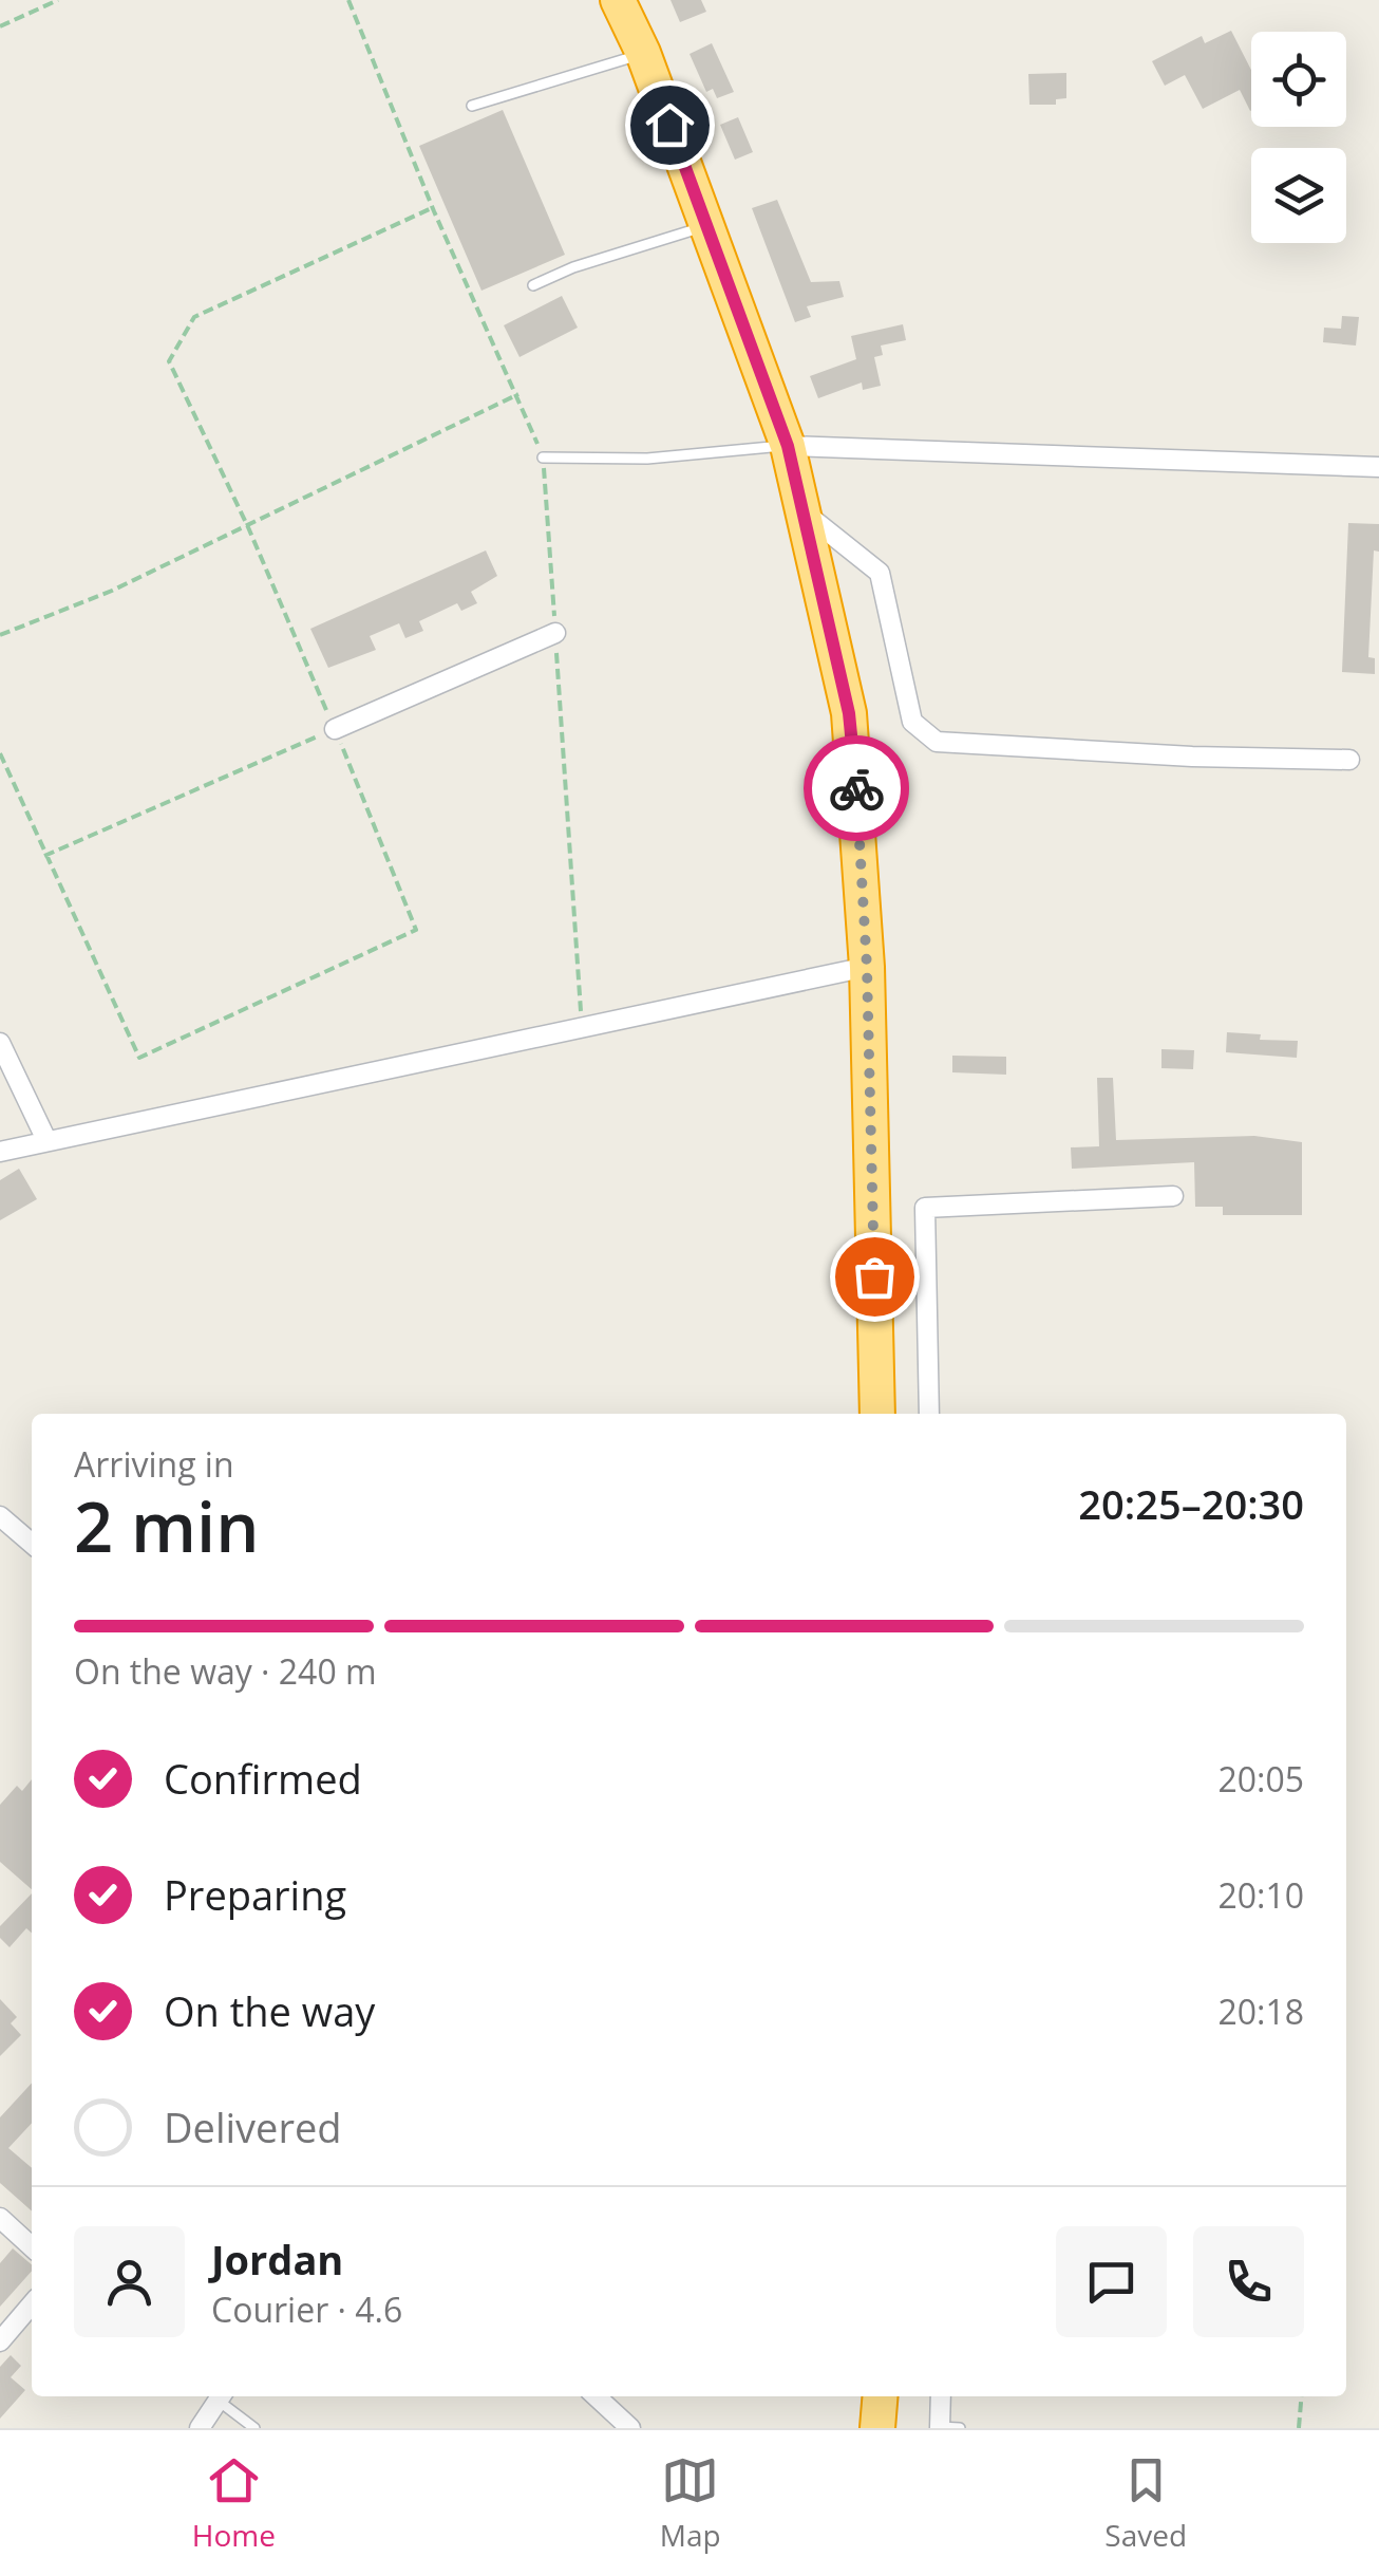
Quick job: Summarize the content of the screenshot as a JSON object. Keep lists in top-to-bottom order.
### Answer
{
  "page": {
    "heading": ["2 min", "Arriving in", "20:25–20:30"],
    "panel": ["Jordan", "Courier · 4.6"],
    "bar": "On the way · 240 m",
    "list": [
      ["Confirmed", "20:05"],
      ["Preparing", "20:10"],
      ["On the way", "20:18"],
      "Delivered"
    ],
    "tabs": ["Home", "Map", "Saved"]
  }
}
